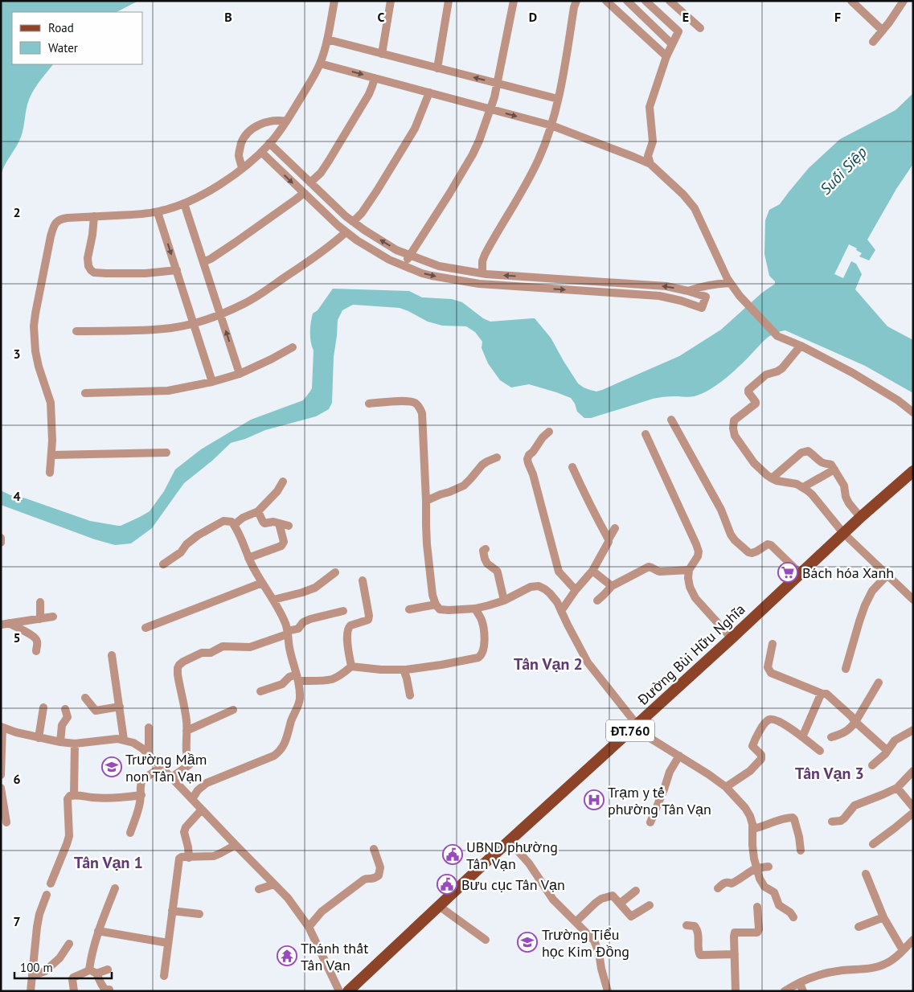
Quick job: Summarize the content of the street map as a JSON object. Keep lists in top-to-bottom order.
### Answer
{
  "streets": {
    "main road": ["Đường Bùi Hữu Nghĩa", "ĐT.760"]
  },
  "districts": ["Tân Vạn 2", "Tân Vạn 3", "Tân Vạn 1"],
  "water": ["Suối Siệp"],
  "places": {
    "supermarket": ["Bách hóa Xanh"],
    "school or university": ["Trường Mầm non Tân Vạn", "Trường Tiểu học Kim Đồng"],
    "hospital": ["Trạm y tế phường Tân Vạn"],
    "public building": ["UBND phường Tân Vạn", "Bưu cục Tân Vạn"],
    "temple": ["Thánh thất Tân Vạn"]
  },
  "legend": ["Road", "Water"],
  "scale_bar": "100 m",
  "grid": {
    "columns": [
      "B",
      "C",
      "D",
      "E",
      "F"
    ],
    "rows": [
      "2",
      "3",
      "4",
      "5",
      "6",
      "7"
    ]
  }
}
